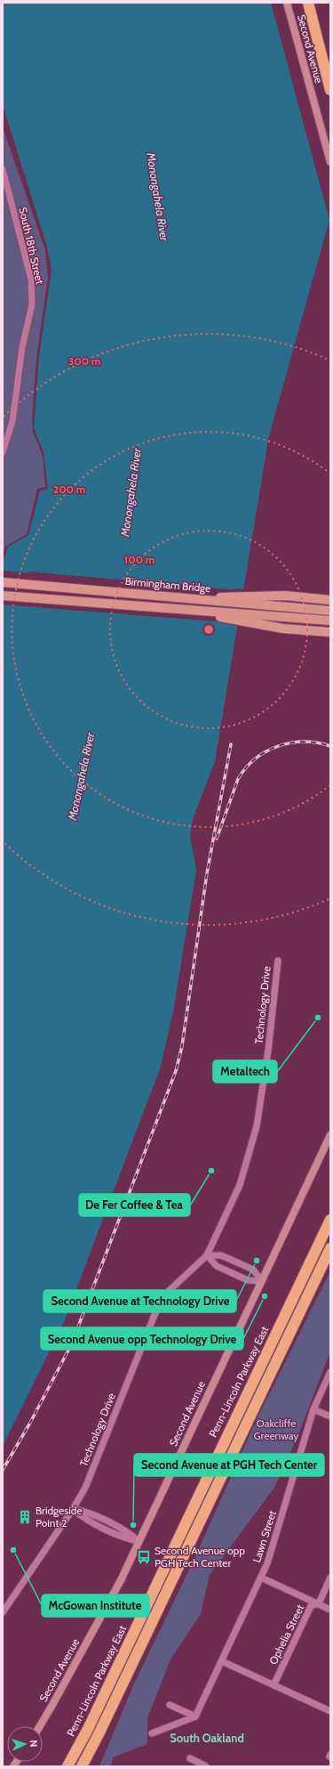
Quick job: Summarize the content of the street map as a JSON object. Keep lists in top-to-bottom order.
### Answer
{
  "streets": {
    "highway": ["Penn-Lincoln Parkway East"],
    "main road": ["Second Avenue", "Birmingham Bridge"],
    "street": [
      "South 18th Street",
      "Technology Drive",
      "Lawn Street",
      "Ophelia Street"
    ]
  },
  "districts": ["South Oakland"],
  "water": ["Monongahela River"],
  "parks": ["Oakcliffe Greenway"],
  "places": {
    "other": [
      "Metaltech",
      "De Fer Coffee & Tea",
      "Second Avenue at Technology Drive",
      "Second Avenue opp Technology Drive",
      "Second Avenue at PGH Tech Center",
      "McGowan Institute"
    ],
    "building": ["Bridgeside Point 2"],
    "bus stop": ["Second Avenue opp PGH Tech Center"]
  },
  "north": "right",
  "rings": ["300 m", "200 m", "100 m"]
}
